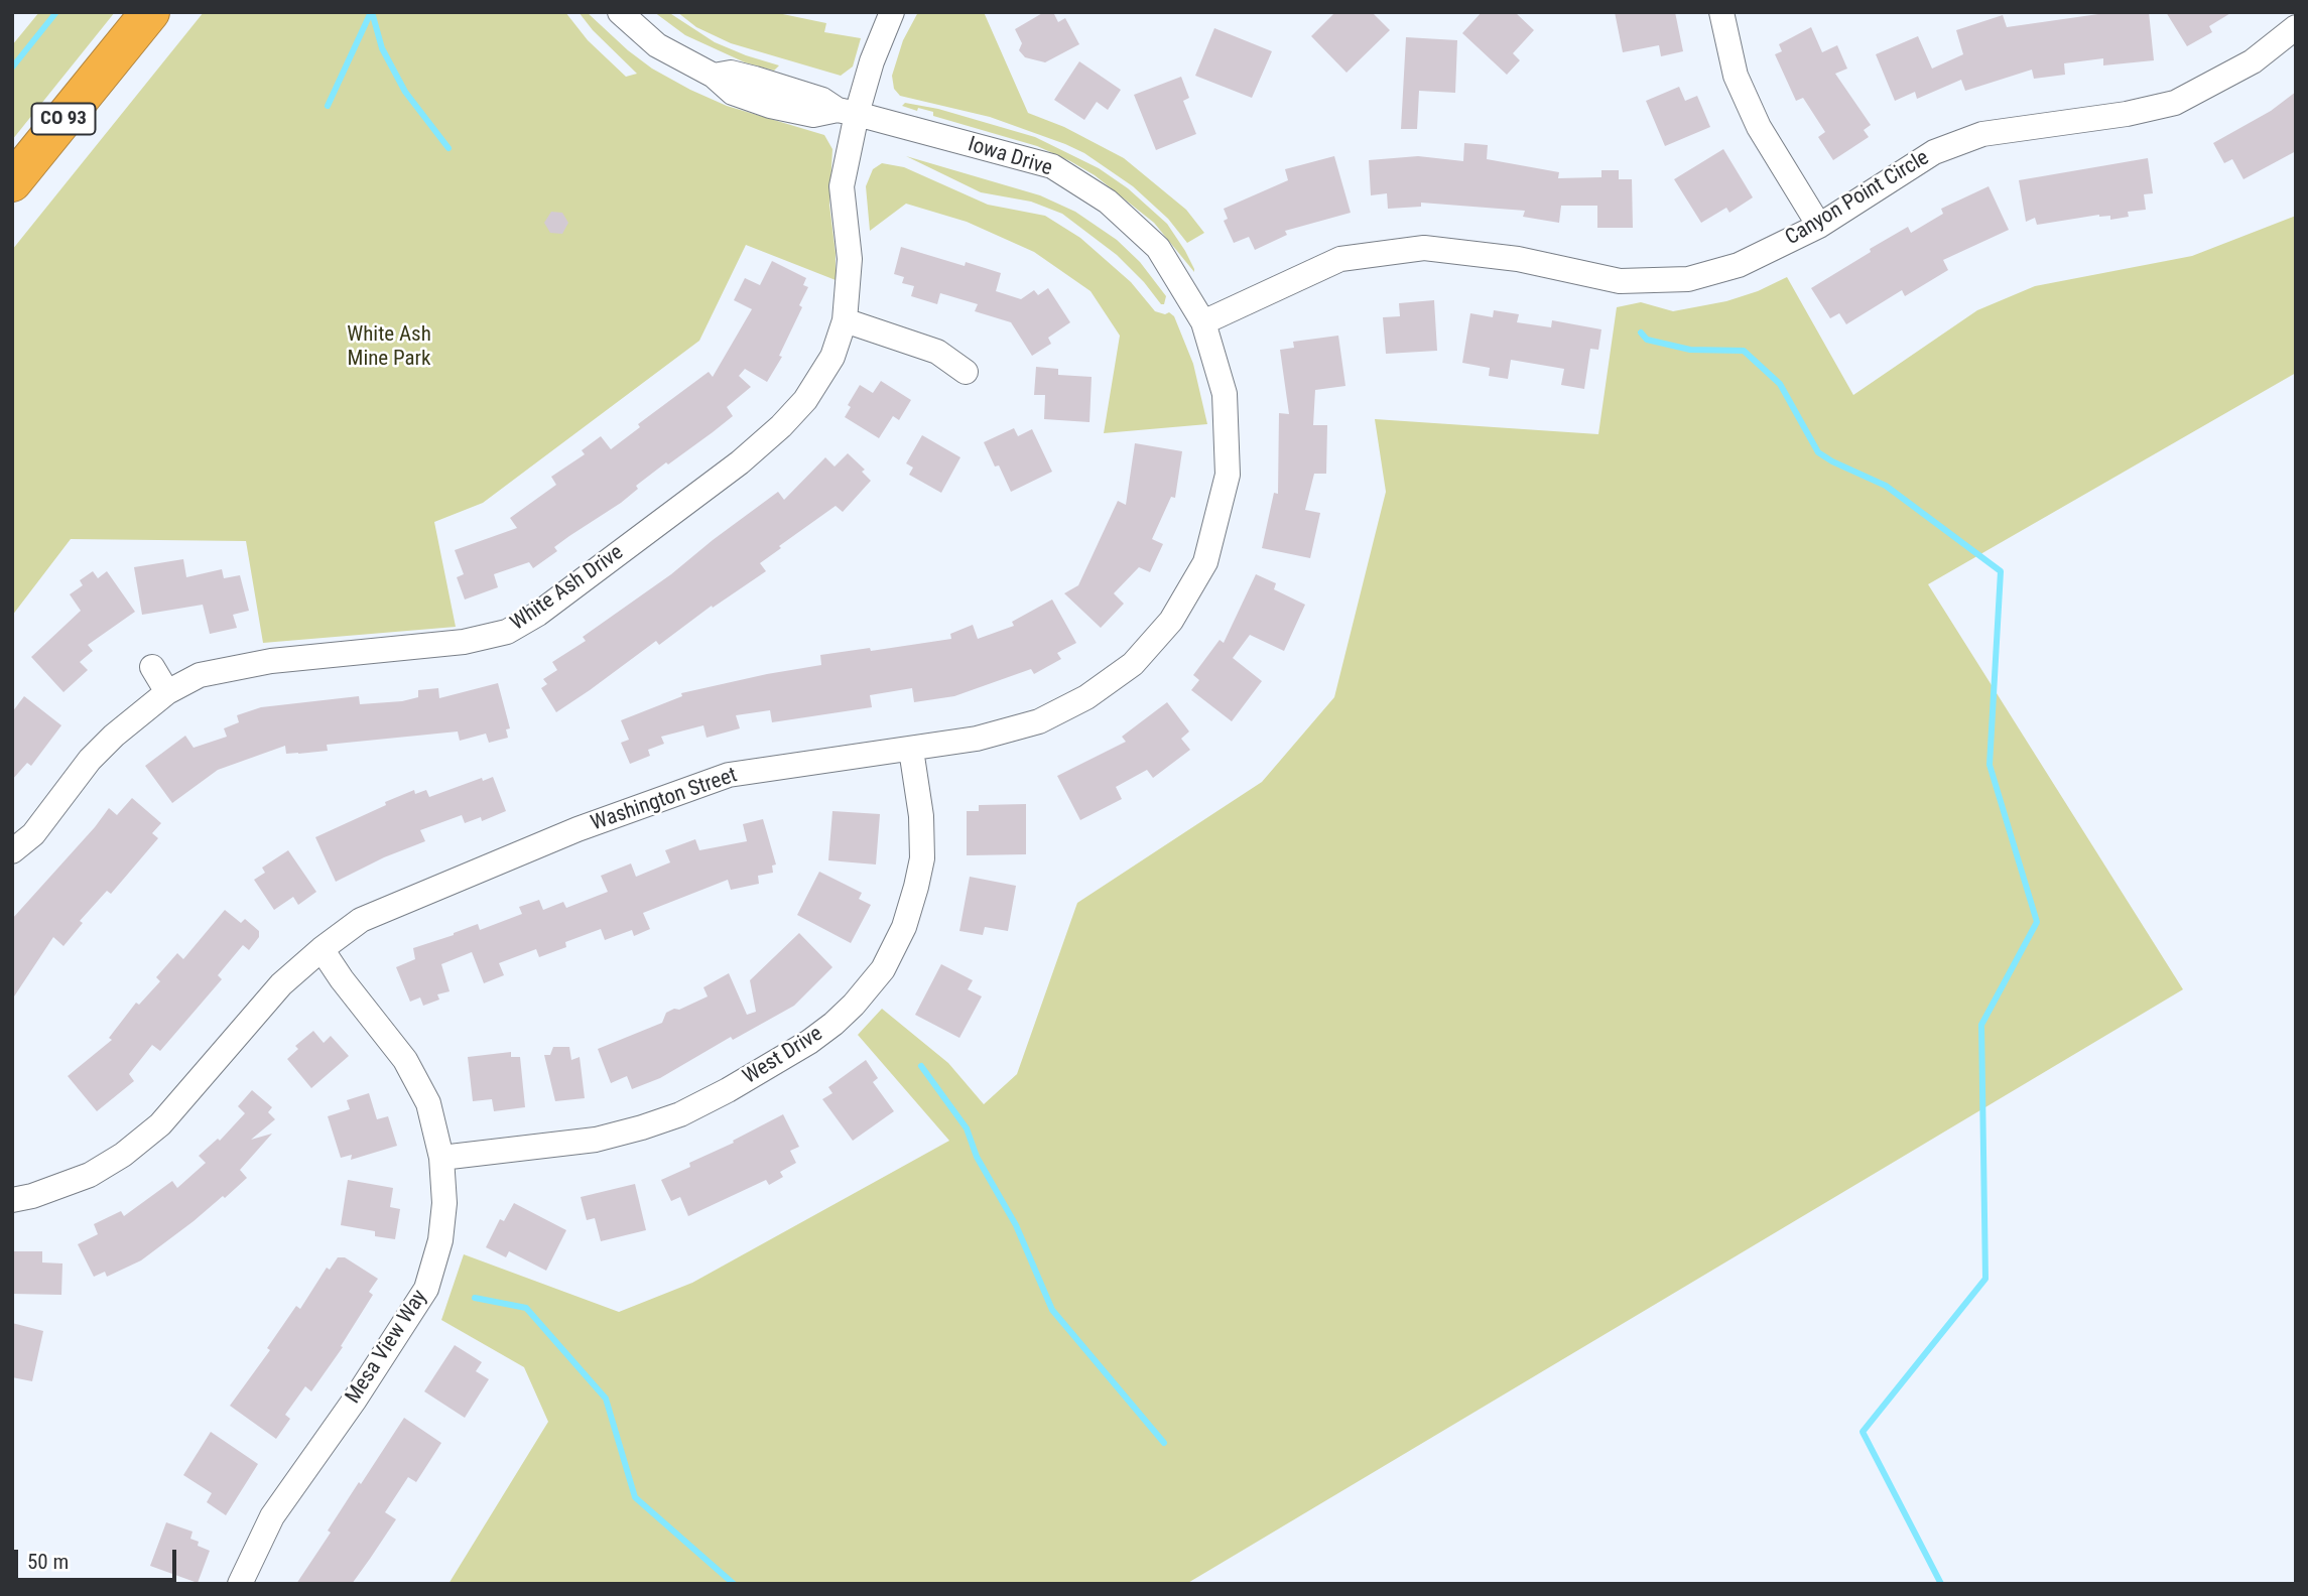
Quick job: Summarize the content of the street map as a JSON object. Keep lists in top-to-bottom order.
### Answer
{
  "streets": {
    "highway": ["CO 93"],
    "street": [
      "Iowa Drive",
      "Canyon Point Circle",
      "White Ash Drive",
      "Washington Street",
      "West Drive",
      "Mesa View Way"
    ]
  },
  "crossings": [
    ["Iowa Drive", "Canyon Point Circle"],
    ["Iowa Drive", "White Ash Drive"],
    ["Iowa Drive", "Washington Street"],
    ["Canyon Point Circle", "Washington Street"],
    ["Washington Street", "West Drive"],
    ["Washington Street", "Mesa View Way"],
    ["West Drive", "Mesa View Way"]
  ],
  "parks": ["White Ash Mine Park"],
  "scale_bar": "50 m"
}
